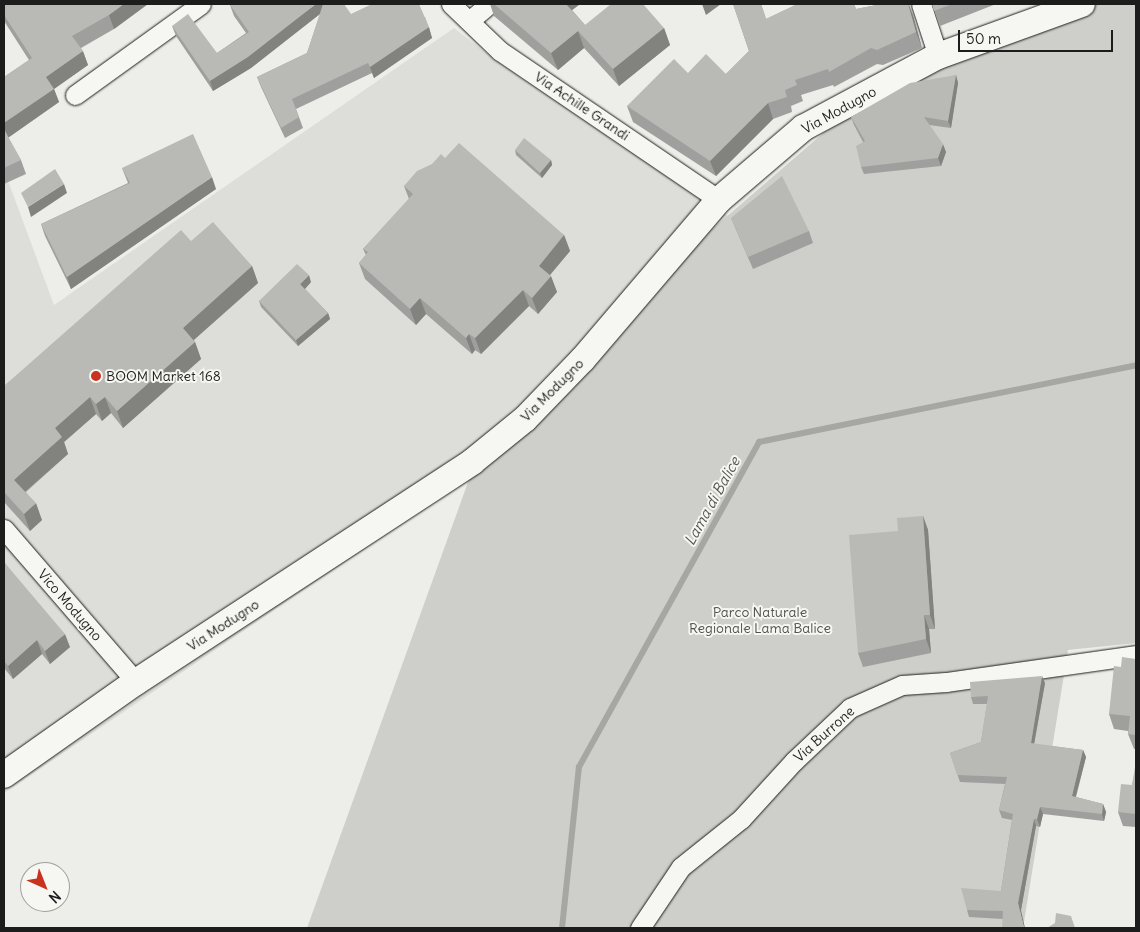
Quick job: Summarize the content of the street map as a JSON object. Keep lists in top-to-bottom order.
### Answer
{
  "streets": {
    "street": [
      "Via Achille Grandi",
      "Via Modugno",
      "Vico Modugno",
      "Via Burrone"
    ]
  },
  "crossings": [
    ["Via Achille Grandi", "Via Modugno"],
    ["Via Modugno", "Vico Modugno"]
  ],
  "water": ["Lama di Balice"],
  "parks": ["Parco Naturale Regionale Lama Balice"],
  "places": ["BOOM Market 168"],
  "scale_bar": "50 m",
  "north": "bottom right"
}
